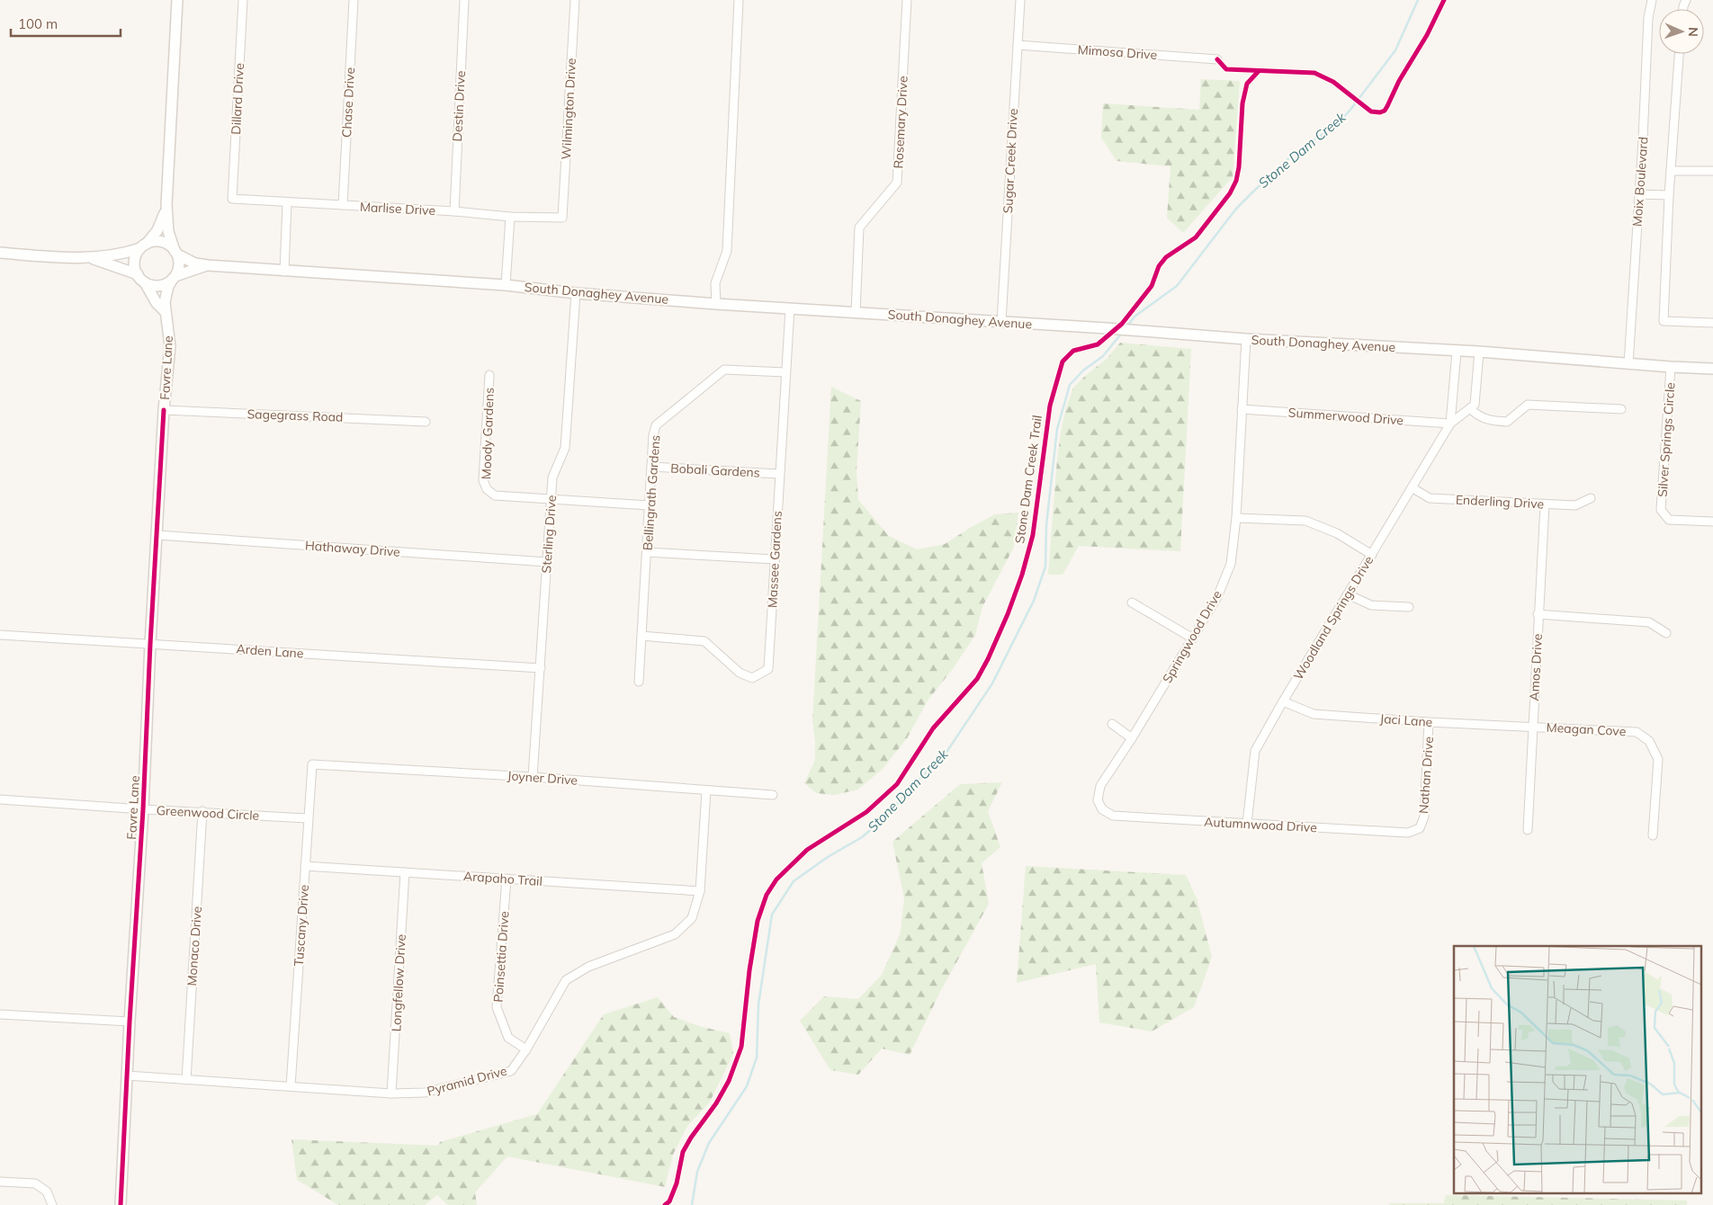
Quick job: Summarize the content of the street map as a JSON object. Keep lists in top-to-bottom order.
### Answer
{
  "streets": {
    "street": [
      "Mimosa Drive",
      "Dillard Drive",
      "Chase Drive",
      "Destin Drive",
      "Wilmington Drive",
      "Rosemary Drive",
      "Sugar Creek Drive",
      "Moix Boulevard",
      "Marlise Drive",
      "South Donaghey Avenue",
      "Favre Lane",
      "Sagegrass Road",
      "Summerwood Drive",
      "Moody Gardens",
      "Silver Springs Circle",
      "Bobali Gardens",
      "Bellingrath Gardens",
      "Enderling Drive",
      "Sterling Drive",
      "Hathaway Drive",
      "Massee Gardens",
      "Woodland Springs Drive",
      "Springwood Drive",
      "Arden Lane",
      "Amos Drive",
      "Jaci Lane",
      "Meagan Cove",
      "Nathan Drive",
      "Joyner Drive",
      "Greenwood Circle",
      "Autumnwood Drive",
      "Arapaho Trail",
      "Tuscany Drive",
      "Monaco Drive",
      "Poinsettia Drive",
      "Longfellow Drive",
      "Pyramid Drive"
    ],
    "cycle path": ["Stone Dam Creek Trail"]
  },
  "crossings": [
    ["Mimosa Drive", "Sugar Creek Drive"],
    ["Dillard Drive", "Marlise Drive"],
    ["Chase Drive", "Marlise Drive"],
    ["Destin Drive", "Marlise Drive"],
    ["Wilmington Drive", "Marlise Drive"],
    ["Rosemary Drive", "South Donaghey Avenue"],
    ["Sugar Creek Drive", "South Donaghey Avenue"],
    ["Moix Boulevard", "South Donaghey Avenue"],
    ["South Donaghey Avenue", "Favre Lane"],
    ["South Donaghey Avenue", "Silver Springs Circle"],
    ["South Donaghey Avenue", "Sterling Drive"],
    ["South Donaghey Avenue", "Massee Gardens"],
    ["South Donaghey Avenue", "Woodland Springs Drive"],
    ["South Donaghey Avenue", "Springwood Drive"],
    ["Favre Lane", "Sagegrass Road"],
    ["Favre Lane", "Hathaway Drive"],
    ["Favre Lane", "Arden Lane"],
    ["Favre Lane", "Greenwood Circle"],
    ["Favre Lane", "Pyramid Drive"],
    ["Summerwood Drive", "Woodland Springs Drive"],
    ["Summerwood Drive", "Springwood Drive"],
    ["Moody Gardens", "Bellingrath Gardens"],
    ["Moody Gardens", "Sterling Drive"],
    ["Bobali Gardens", "Bellingrath Gardens"],
    ["Bobali Gardens", "Massee Gardens"],
    ["Bellingrath Gardens", "Massee Gardens"],
    ["Enderling Drive", "Woodland Springs Drive"],
    ["Enderling Drive", "Amos Drive"],
    ["Sterling Drive", "Hathaway Drive"],
    ["Sterling Drive", "Arden Lane"],
    ["Sterling Drive", "Joyner Drive"],
    ["Woodland Springs Drive", "Jaci Lane"],
    ["Woodland Springs Drive", "Autumnwood Drive"],
    ["Springwood Drive", "Autumnwood Drive"],
    ["Amos Drive", "Jaci Lane"],
    ["Amos Drive", "Meagan Cove"],
    ["Jaci Lane", "Meagan Cove"],
    ["Jaci Lane", "Nathan Drive"],
    ["Nathan Drive", "Autumnwood Drive"],
    ["Joyner Drive", "Tuscany Drive"],
    ["Joyner Drive", "Pyramid Drive"],
    ["Greenwood Circle", "Tuscany Drive"],
    ["Greenwood Circle", "Monaco Drive"],
    ["Arapaho Trail", "Tuscany Drive"],
    ["Arapaho Trail", "Poinsettia Drive"],
    ["Arapaho Trail", "Longfellow Drive"],
    ["Arapaho Trail", "Pyramid Drive"],
    ["Tuscany Drive", "Pyramid Drive"],
    ["Monaco Drive", "Pyramid Drive"],
    ["Poinsettia Drive", "Pyramid Drive"],
    ["Longfellow Drive", "Pyramid Drive"]
  ],
  "water": ["Stone Dam Creek"],
  "scale_bar": "100 m",
  "north": "right"
}
